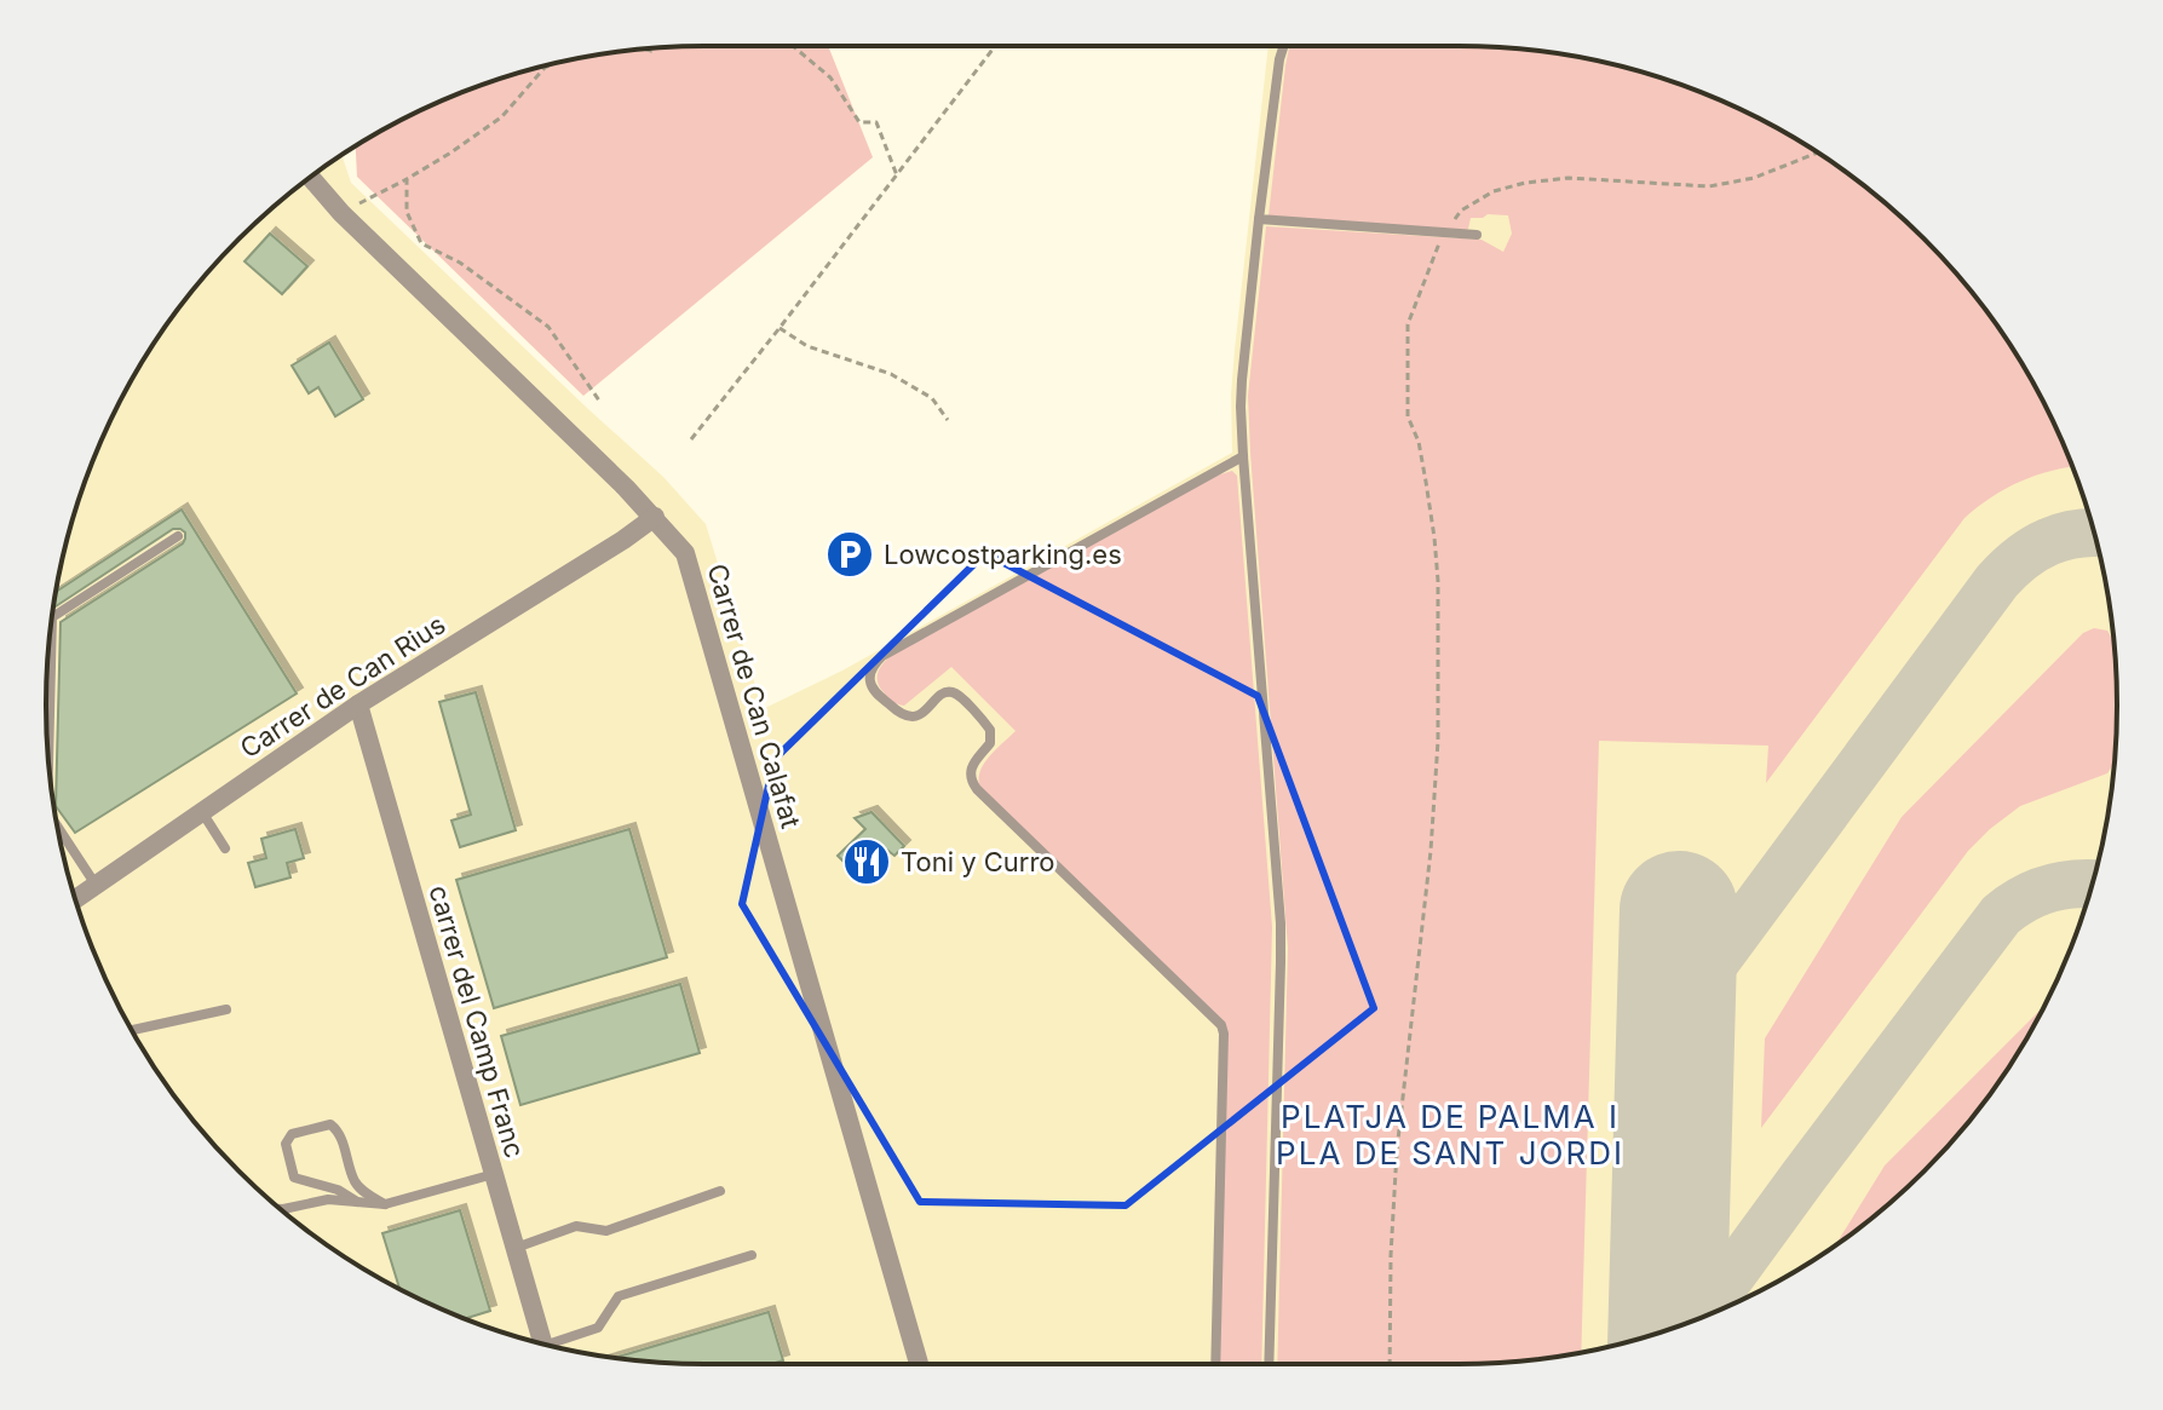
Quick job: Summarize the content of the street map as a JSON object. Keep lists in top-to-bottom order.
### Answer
{
  "streets": {
    "street": ["Carrer de Can Rius", "Carrer de Can Calafat", "carrer del Camp Franc"]
  },
  "crossings": [
    ["Carrer de Can Rius", "Carrer de Can Calafat"],
    ["Carrer de Can Rius", "carrer del Camp Franc"]
  ],
  "districts": ["PLATJA DE PALMA I PLA DE SANT JORDI"],
  "places": {
    "parking": ["Lowcostparking.es"],
    "restaurant": ["Toni y Curro"]
  }
}
